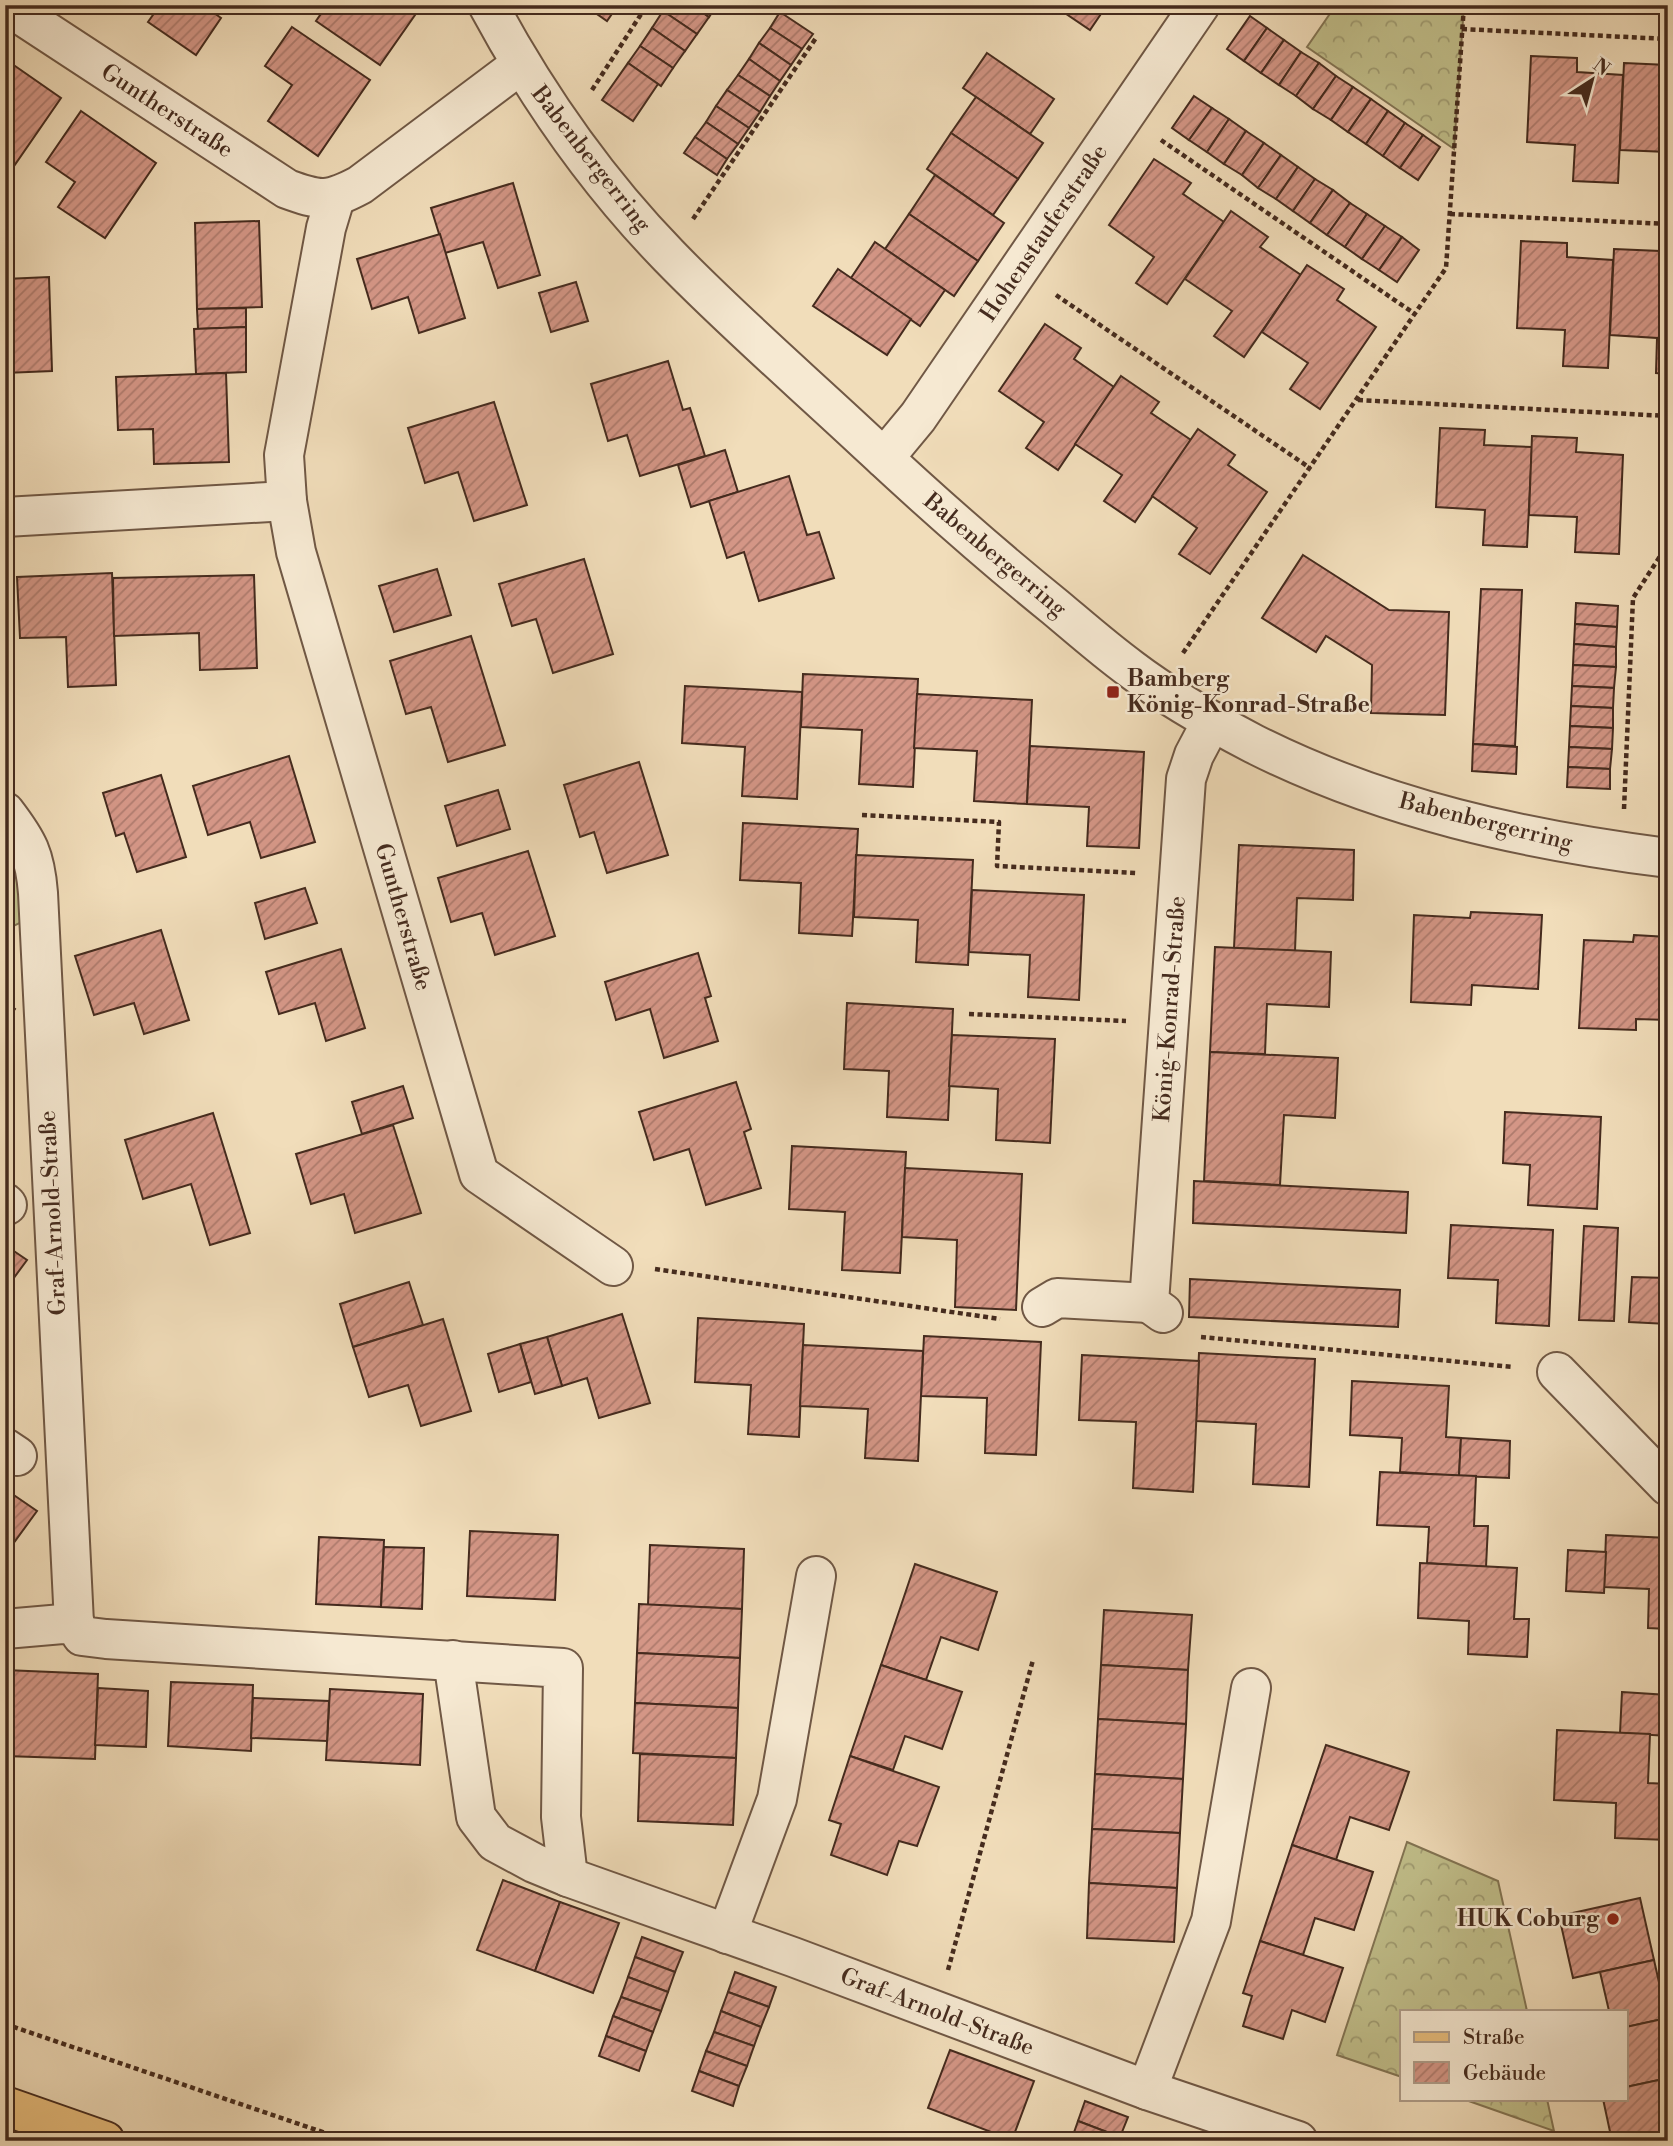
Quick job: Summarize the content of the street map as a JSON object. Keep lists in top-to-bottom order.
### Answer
{
  "streets": {
    "street": [
      "Guntherstraße",
      "Babenbergerring",
      "Hohenstauferstraße",
      "König-Konrad-Straße",
      "Graf-Arnold-Straße"
    ]
  },
  "crossings": [
    ["Babenbergerring", "Hohenstauferstraße"],
    ["Babenbergerring", "König-Konrad-Straße"]
  ],
  "places": {
    "transit": ["Bamberg König-Konrad-Straße"],
    "other": ["HUK Coburg"]
  },
  "legend": ["Straße", "Gebäude"],
  "north": "top right"
}
